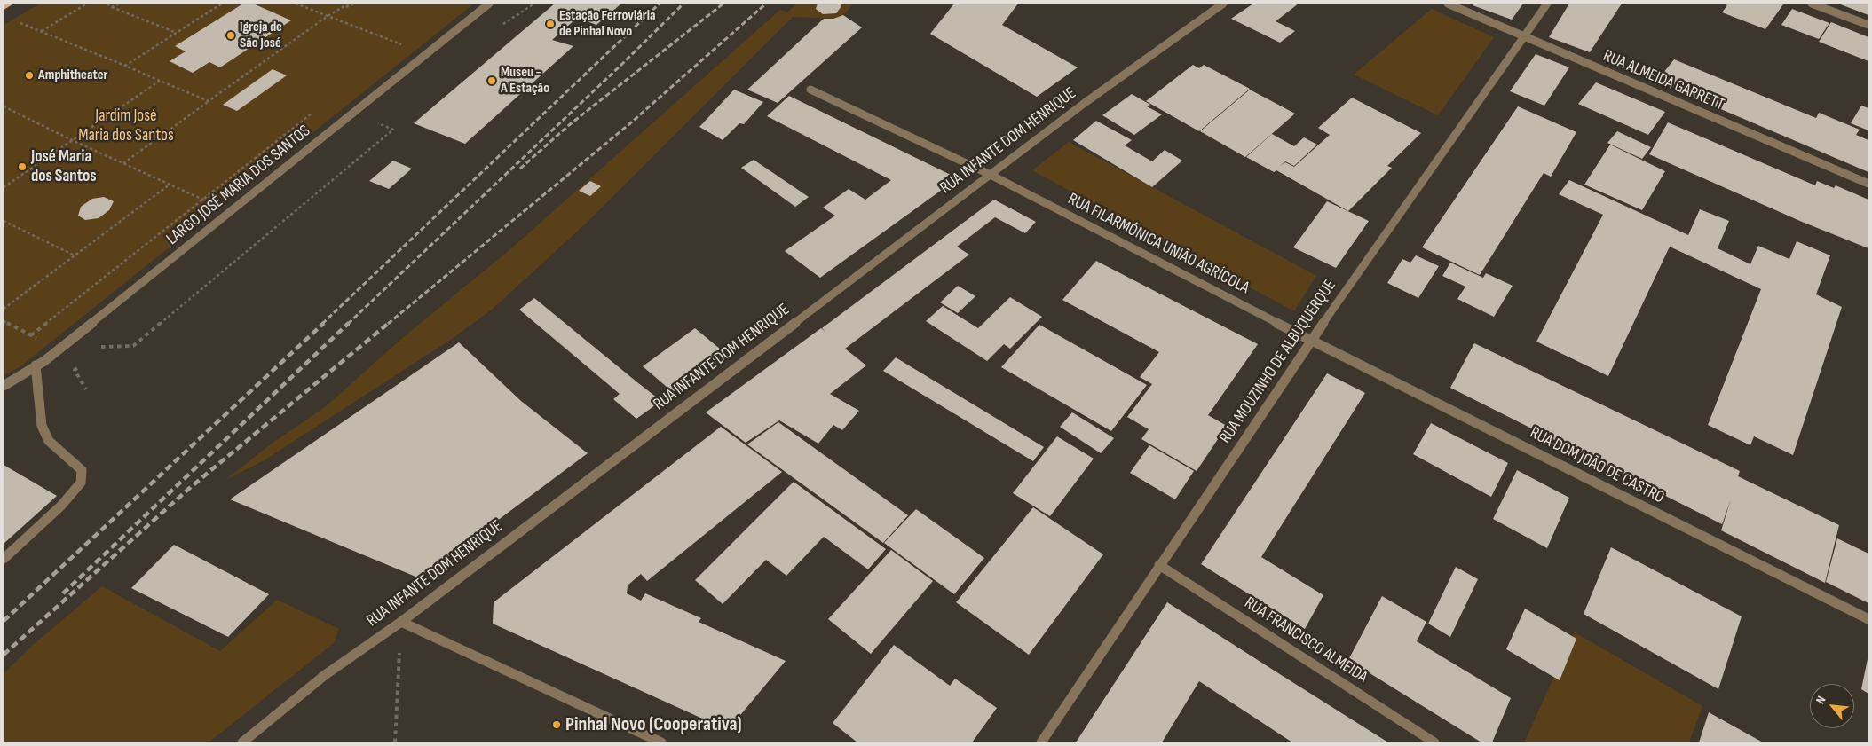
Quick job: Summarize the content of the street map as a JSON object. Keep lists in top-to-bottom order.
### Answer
{
  "streets": {
    "street": [
      "RUA ALMEIDA GARRETT",
      "RUA INFANTE DOM HENRIQUE",
      "LARGO JOSÉ MARIA DOS SANTOS",
      "RUA FILARMÓNICA UNIÃO AGRÍCOLA",
      "RUA MOUZINHO DE ALBUQUERQUE",
      "RUA DOM JOÃO DE CASTRO",
      "RUA FRANCISCO ALMEIDA"
    ]
  },
  "crossings": [
    ["RUA ALMEIDA GARRETT", "RUA MOUZINHO DE ALBUQUERQUE"],
    ["RUA INFANTE DOM HENRIQUE", "RUA FILARMÓNICA UNIÃO AGRÍCOLA"],
    ["RUA FILARMÓNICA UNIÃO AGRÍCOLA", "RUA MOUZINHO DE ALBUQUERQUE"],
    ["RUA FILARMÓNICA UNIÃO AGRÍCOLA", "RUA DOM JOÃO DE CASTRO"],
    ["RUA MOUZINHO DE ALBUQUERQUE", "RUA DOM JOÃO DE CASTRO"],
    ["RUA MOUZINHO DE ALBUQUERQUE", "RUA FRANCISCO ALMEIDA"]
  ],
  "parks": ["Jardim José Maria dos Santos"],
  "places": [
    "Estação Ferroviária de Pinhal Novo",
    "Igreja de São José",
    "Amphitheater",
    "Museu - A Estação",
    "José Maria dos Santos",
    "Pinhal Novo (Cooperativa)"
  ],
  "north": "top left"
}
